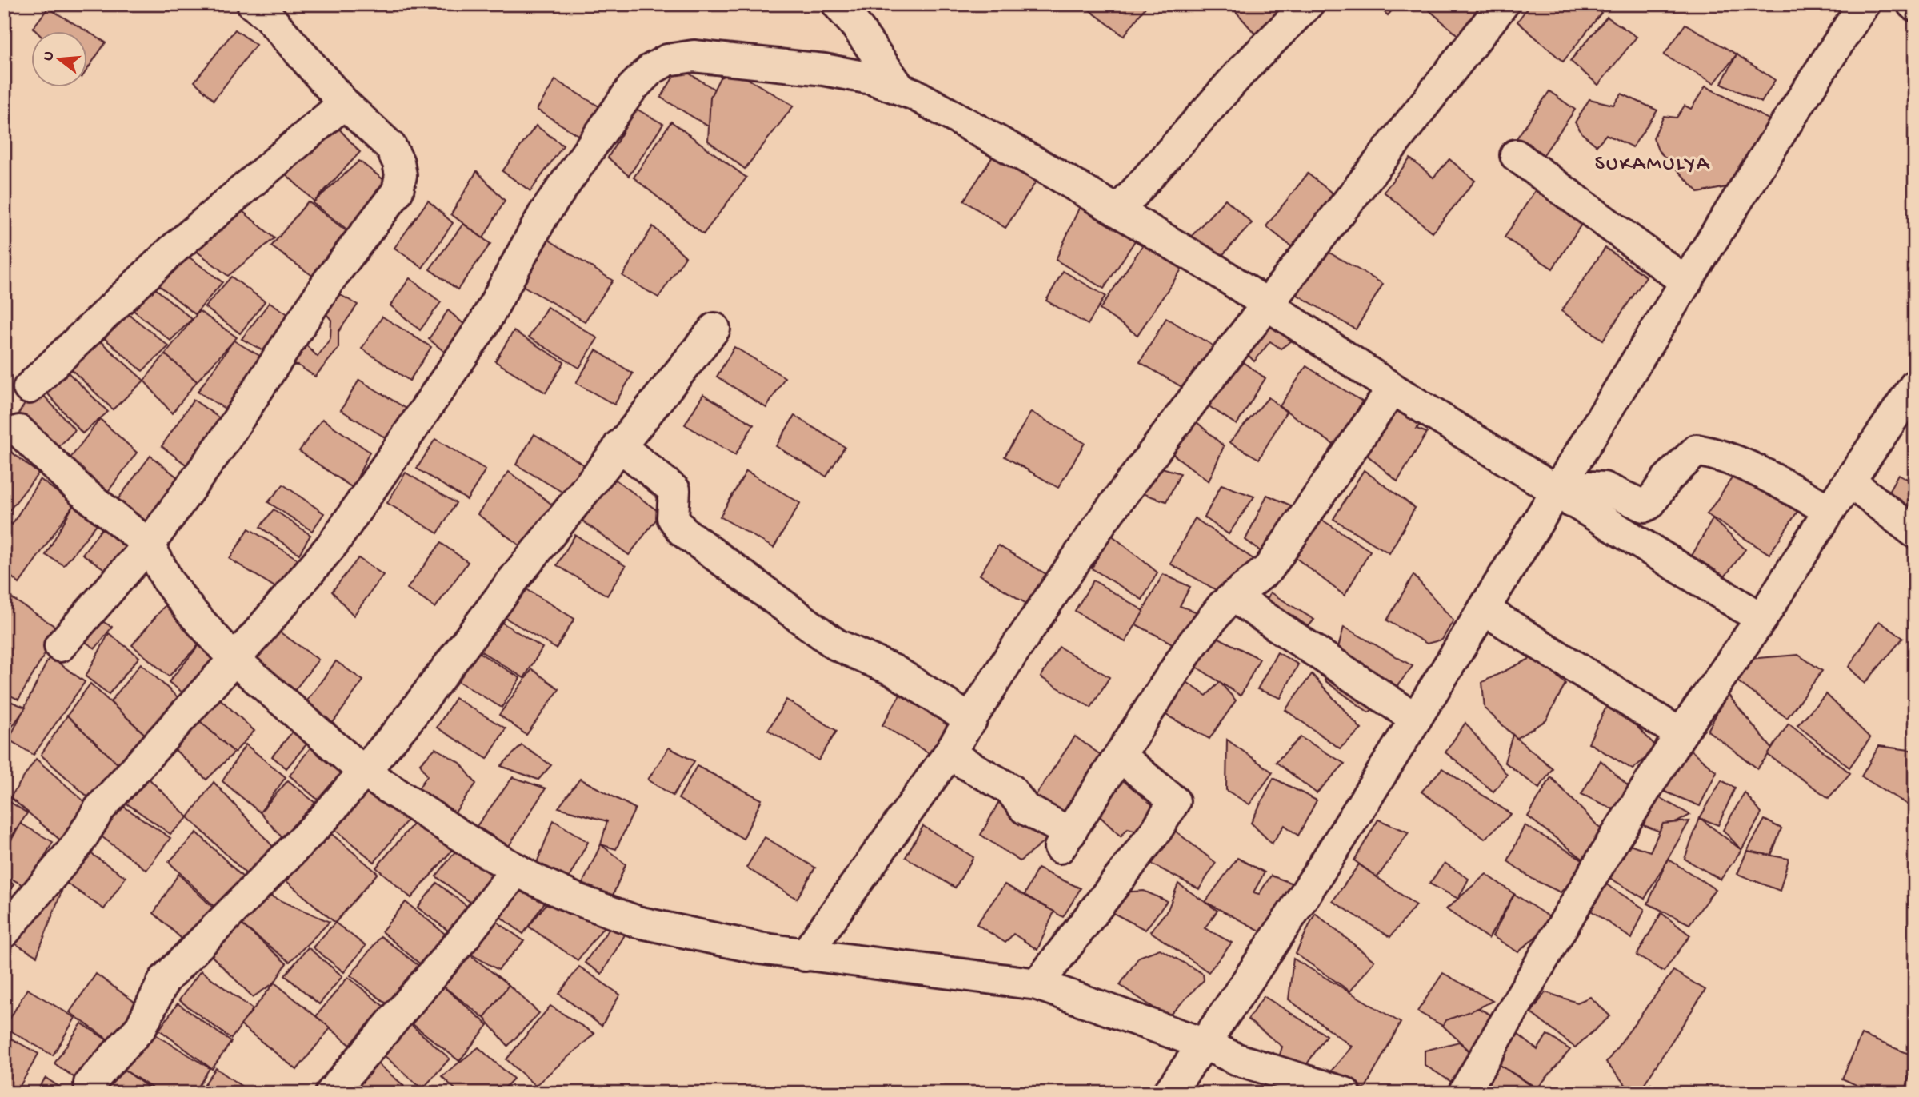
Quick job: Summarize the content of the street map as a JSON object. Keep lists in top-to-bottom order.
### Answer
{
  "districts": ["SUKAMULYA"],
  "north": "left"
}
